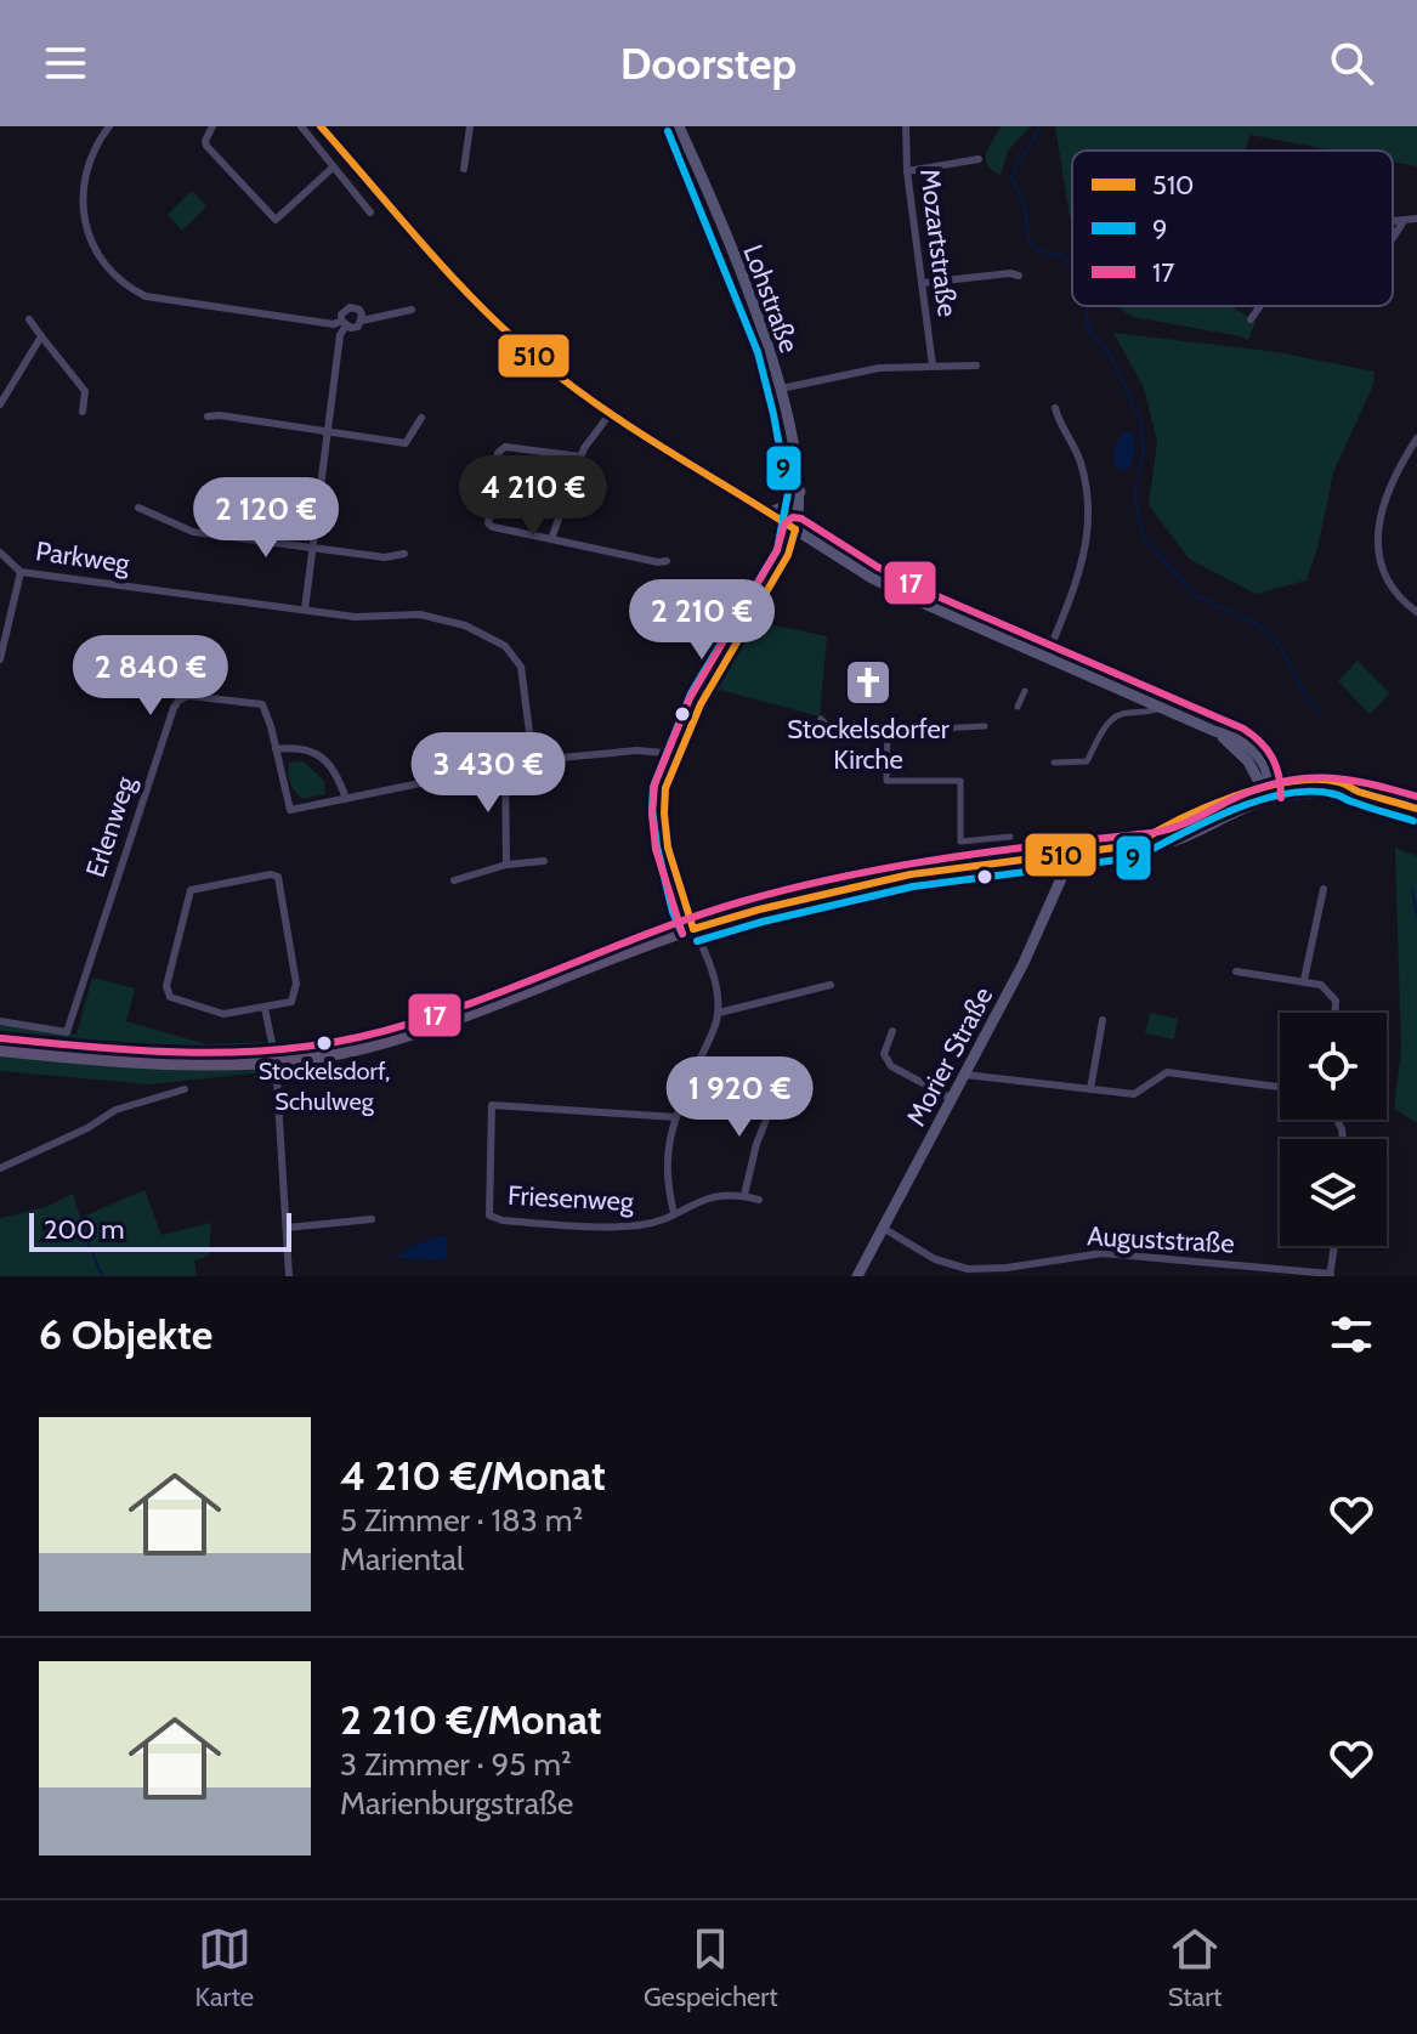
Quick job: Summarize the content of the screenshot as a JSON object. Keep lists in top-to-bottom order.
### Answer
{
  "streets": {
    "main road": ["Lohstraße", "Morier Straße"],
    "street": [
      "Mozartstraße",
      "Parkweg",
      "Erlenweg",
      "Friesenweg",
      "Auguststraße"
    ]
  },
  "crossings": [
    ["Morier Straße", "Auguststraße"]
  ],
  "places": {
    "church": ["Stockelsdorfer Kirche"],
    "other": ["Stockelsdorf, Schulweg"]
  },
  "lines": ["transit line 510", "transit line 9", "transit line 17"],
  "legend": ["510", "9", "17"],
  "scale_bar": "200 m",
  "page": {
    "header": "Doorstep",
    "price": [
      "4 210 €",
      "2 120 €",
      "2 210 €",
      "2 840 €",
      "3 430 €",
      "1 920 €"
    ],
    "scale": "200 m",
    "heading": "6 Objekte",
    "list": [
      {
        "name": "4 210 €/Monat",
        "note": "5 Zimmer · 183 m² · Mariental"
      },
      {
        "name": "2 210 €/Monat",
        "note": "3 Zimmer · 95 m² · Marienburgstraße"
      }
    ],
    "tabs": ["Karte", "Gespeichert", "Start"]
  }
}
